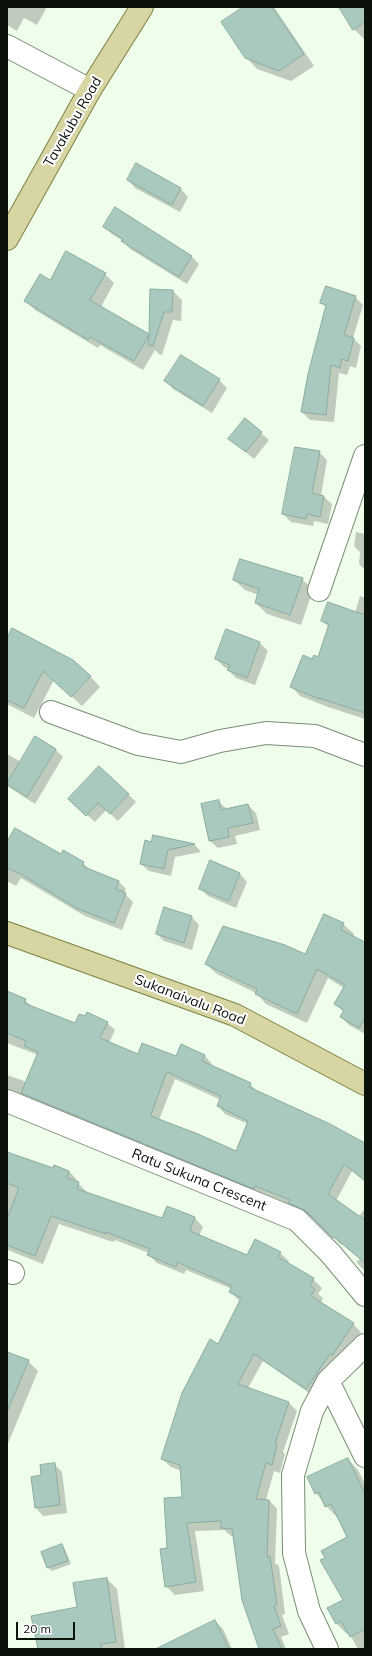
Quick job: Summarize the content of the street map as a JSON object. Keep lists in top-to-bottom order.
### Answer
{
  "streets": {
    "main road": ["Tavakubu Road", "Sukanaivalu Road"],
    "street": ["Ratu Sukuna Crescent"]
  },
  "scale_bar": "20 m"
}
